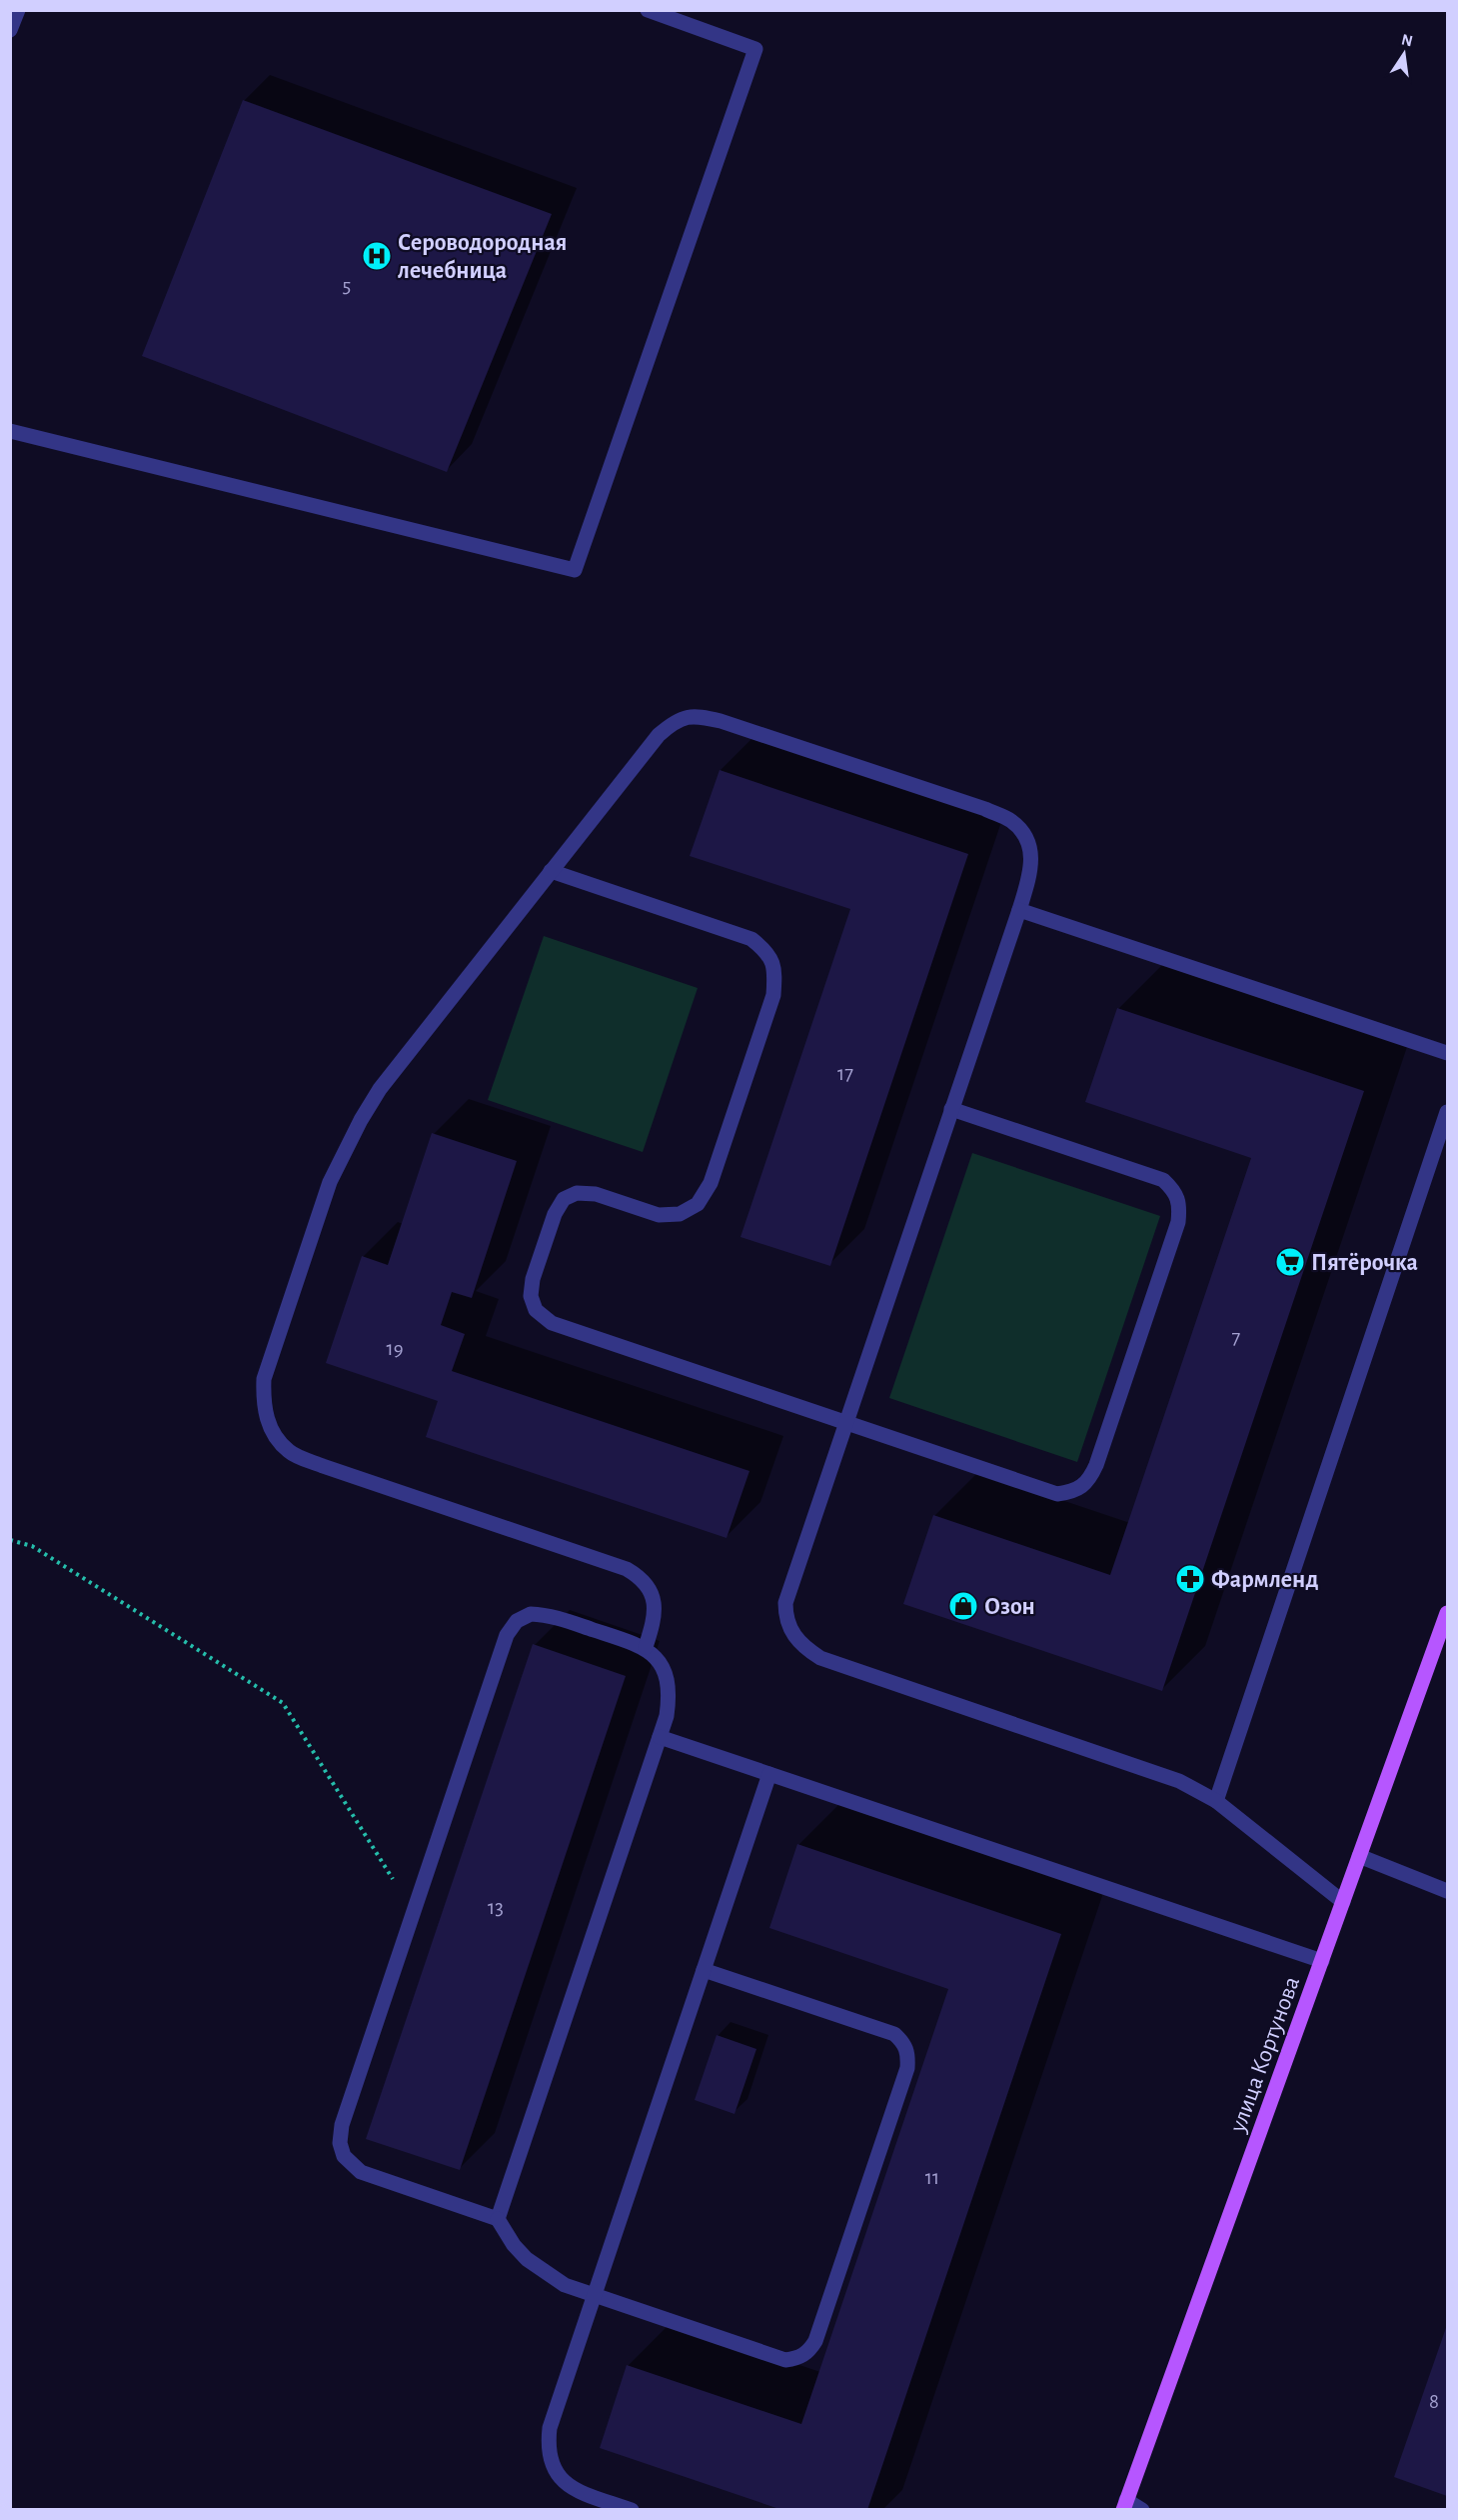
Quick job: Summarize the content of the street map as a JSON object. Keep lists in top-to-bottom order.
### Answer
{
  "streets": {
    "main road": ["улица Кортунова"]
  },
  "places": {
    "hospital": ["Сероводородная лечебница"],
    "supermarket": ["Пятёрочка"],
    "pharmacy": ["Фармленд"],
    "shop": ["Озон"]
  },
  "house_numbers": [
    "5",
    "17",
    "7",
    "19",
    "13",
    "11",
    "8"
  ],
  "north": "top"
}
